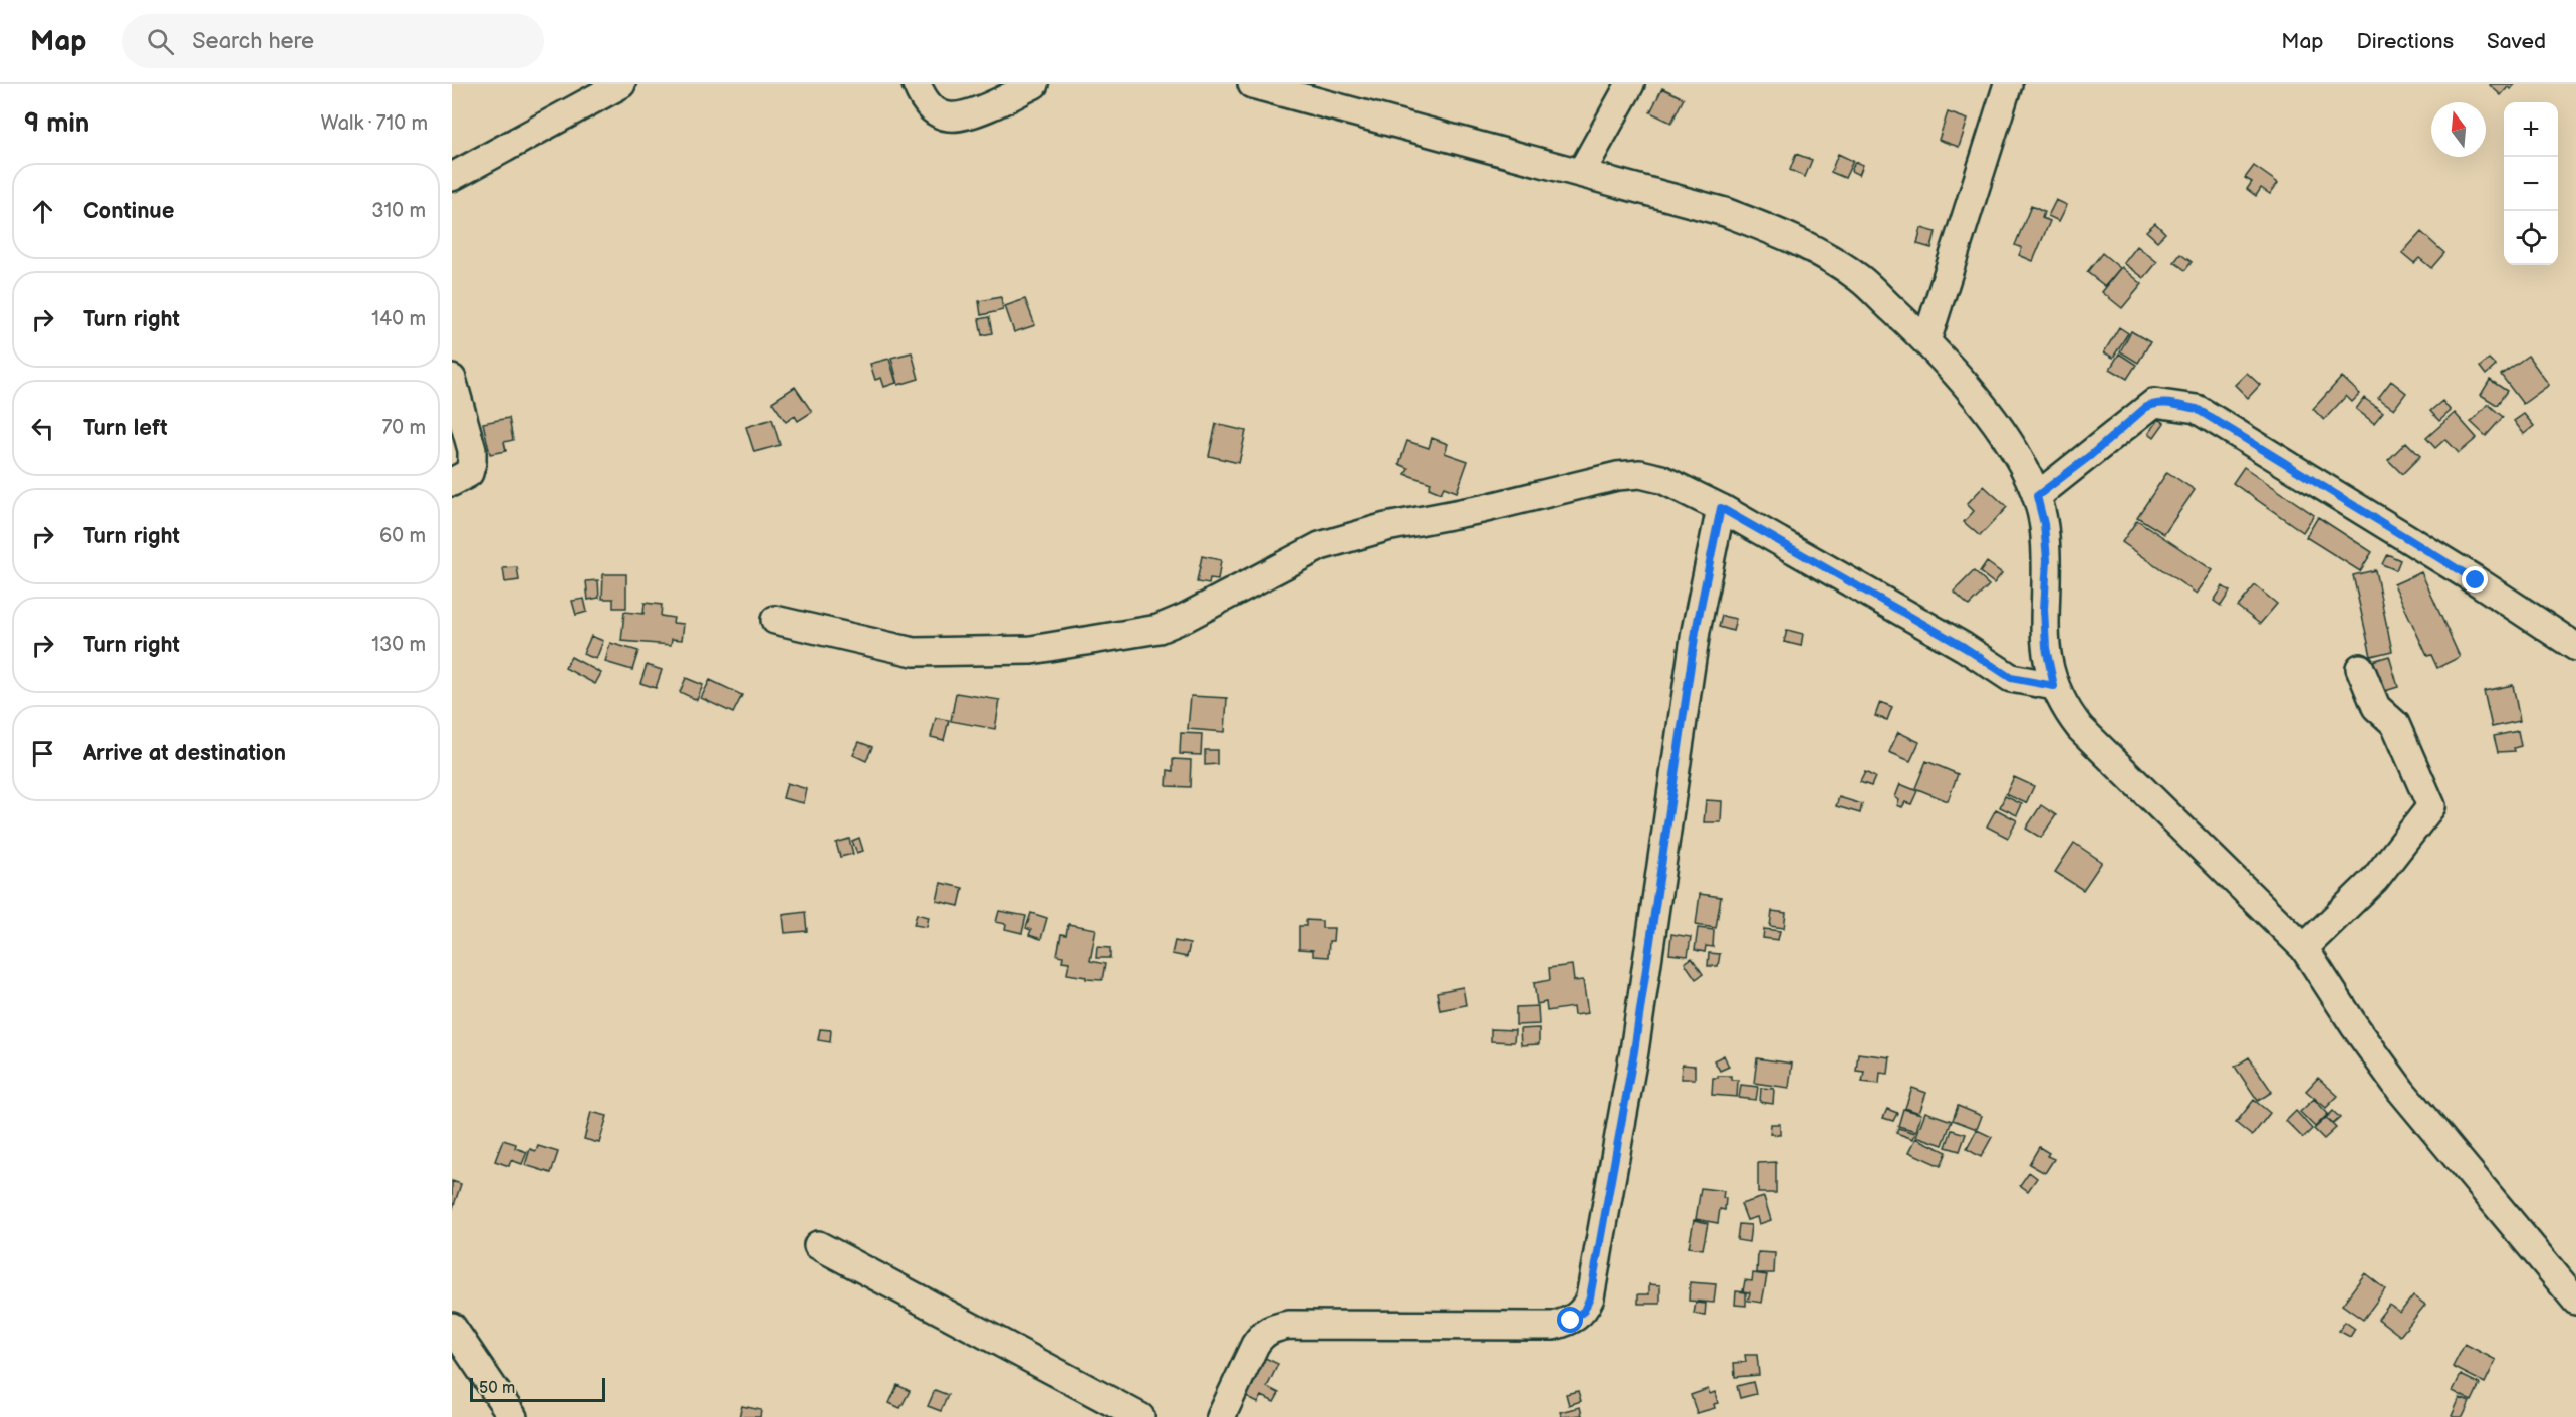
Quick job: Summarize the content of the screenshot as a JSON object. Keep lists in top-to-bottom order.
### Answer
{
  "scale_bar": "50 m",
  "north": "top",
  "page": {
    "header": "Map",
    "search": "Search here",
    "nav": ["Map", "Directions", "Saved"],
    "heading": ["9 min", "Walk · 710 m"],
    "map_buttons": ["+", "−"],
    "list": [
      ["Continue", "310 m"],
      ["Turn right", "140 m"],
      ["Turn left", "70 m"],
      ["Turn right", "60 m"],
      ["Turn right", "130 m"],
      "Arrive at destination"
    ],
    "scale": "50 m"
  }
}
